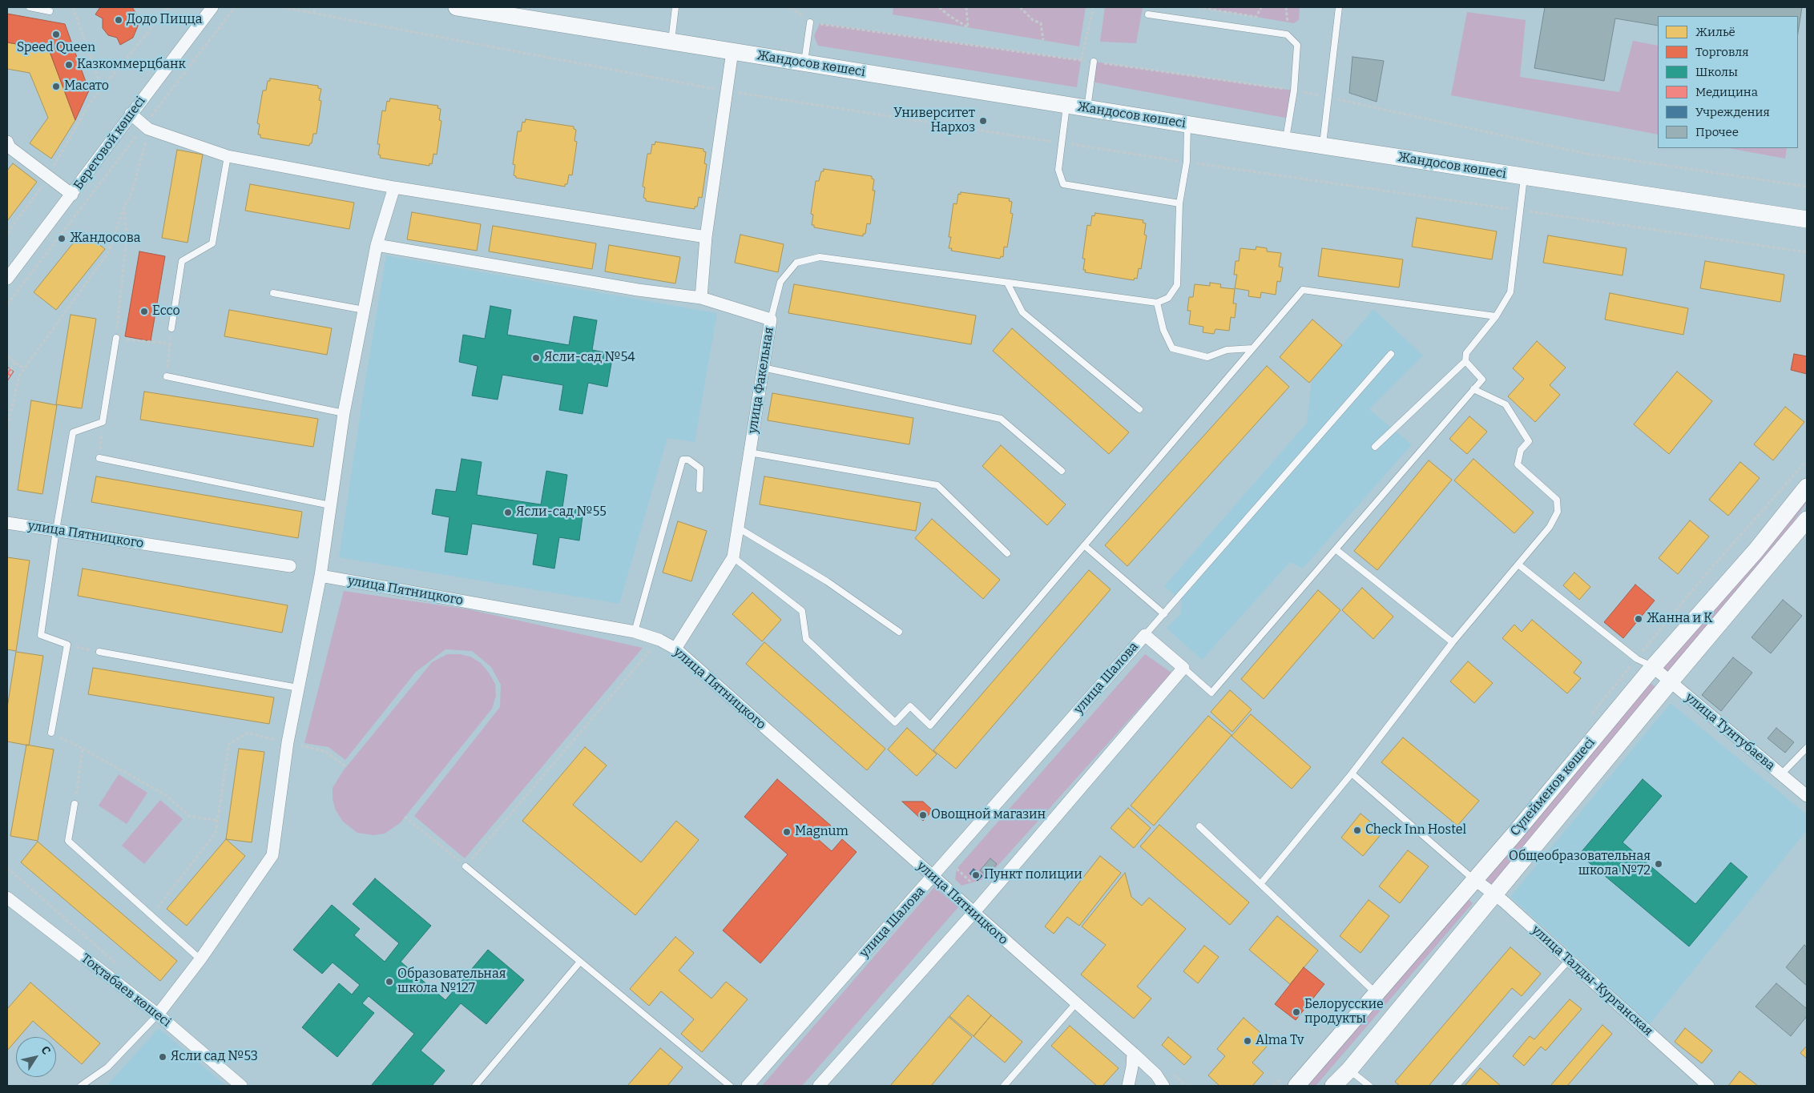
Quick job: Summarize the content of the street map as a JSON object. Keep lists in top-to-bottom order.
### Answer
{
  "streets": {
    "street": [
      "Жандосов көшесі",
      "Береговой көшесі",
      "улица Факельная",
      "улица Пятницкого",
      "улица Шалова",
      "улица Тунтубаева",
      "Сүлейменов көшесі",
      "улица Талды-Курганская",
      "Тоқтабаев көшесі"
    ]
  },
  "crossings": [
    ["улица Факельная", "улица Пятницкого"],
    ["улица Пятницкого", "улица Шалова"],
    ["улица Тунтубаева", "Сүлейменов көшесі"],
    ["Сүлейменов көшесі", "улица Талды-Курганская"]
  ],
  "places": [
    "Додо Пицца",
    "Speed Queen",
    "Казкоммерцбанк",
    "Масато",
    "Университет Нархоз",
    "Жандосова",
    "Ecco",
    "Ясли-сад №54",
    "Ясли-сад №55",
    "Жанна и К",
    "Овощной магазин",
    "Check Inn Hostel",
    "Magnum",
    "Общеобразовательная школа №72",
    "Пункт полиции",
    "Образовательная школа №127",
    "Белорусские продукты",
    "Alma Tv",
    "Ясли сад №53"
  ],
  "legend": [
    "Жильё",
    "Торговля",
    "Школы",
    "Медицина",
    "Учреждения",
    "Прочее"
  ],
  "north": "top right"
}
